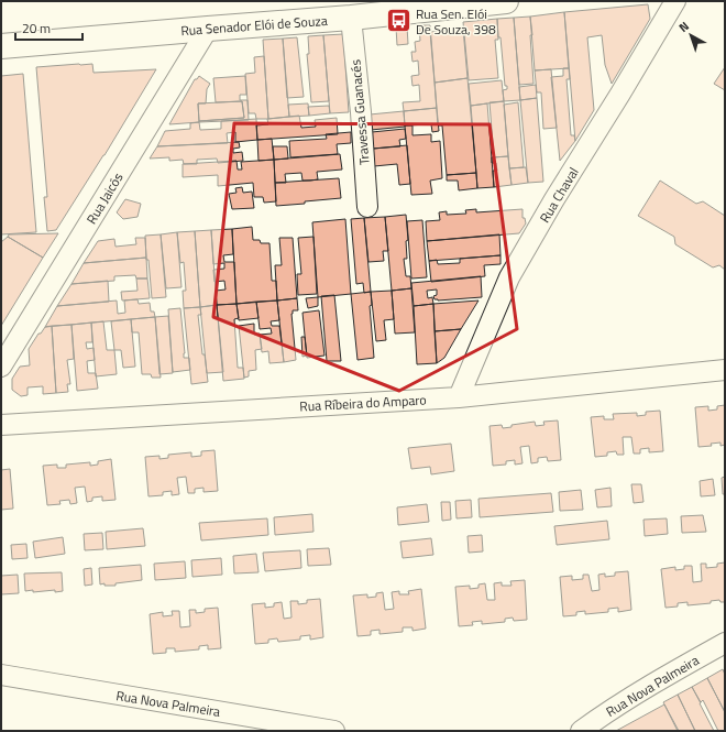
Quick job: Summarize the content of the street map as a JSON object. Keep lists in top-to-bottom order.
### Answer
{
  "streets": {
    "main road": ["Rua Senador Elói de Souza"],
    "street": [
      "Travessa Guanacés",
      "Rua Chaval",
      "Rua Jaicós",
      "Rua Ríbeira do Amparo",
      "Rua Nova Palmeira"
    ]
  },
  "crossings": [
    ["Rua Senador Elói de Souza", "Travessa Guanacés"],
    ["Rua Senador Elói de Souza", "Rua Jaicós"],
    ["Rua Chaval", "Rua Ríbeira do Amparo"]
  ],
  "places": {
    "bus stop": ["Rua Sen. Elói De Souza, 398"]
  },
  "scale_bar": "20 m",
  "north": "top left"
}
